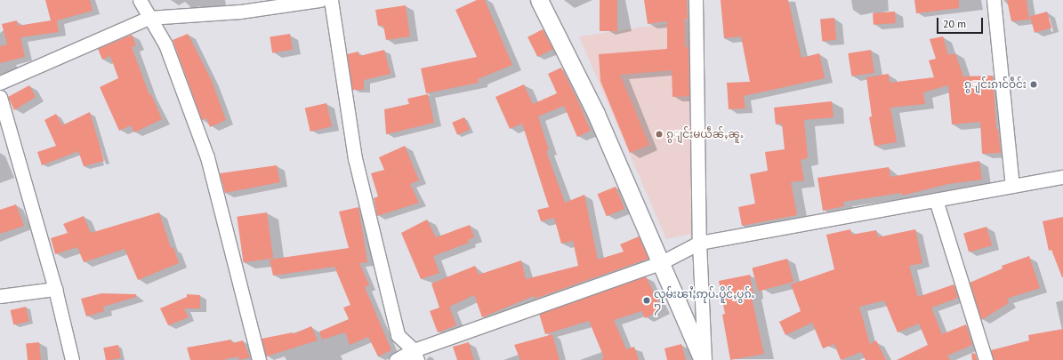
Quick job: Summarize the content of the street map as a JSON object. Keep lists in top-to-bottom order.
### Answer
{
  "places": ["ၵွျင်းၵၢင်ဝဵင်း", "ၵွျင်းမယဵၼ်ႇၼူႉ", "လုမ်းၽၢႆႇဢုပ်ႉပိူင်ႇပွၵ်ႉ ႒"],
  "scale_bar": "20 m"
}
